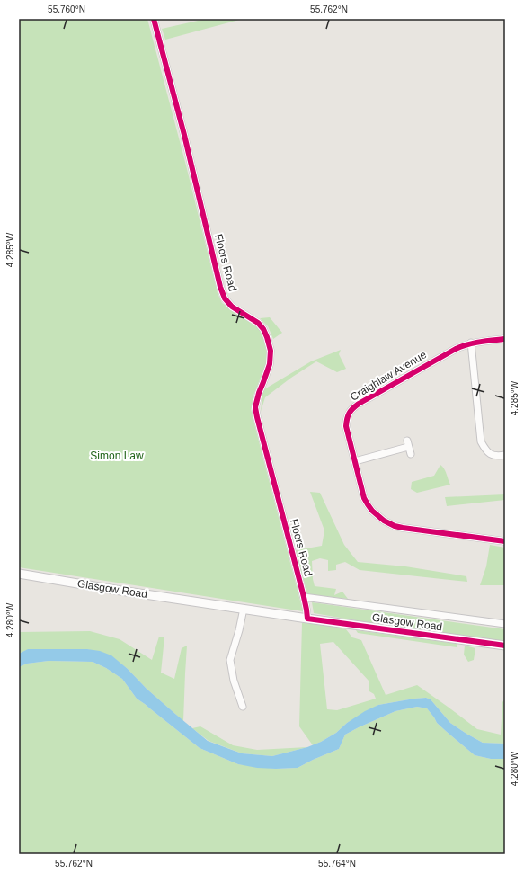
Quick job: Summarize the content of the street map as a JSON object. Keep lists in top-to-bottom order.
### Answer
{
  "streets": {
    "main road": ["Glasgow Road"],
    "street": ["Floors Road", "Craighlaw Avenue"]
  },
  "crossings": [
    ["Floors Road", "Glasgow Road"]
  ],
  "parks": ["Simon Law"],
  "coordinates": [
    "55.760°N",
    "55.762°N",
    "4.285°W",
    "4.280°W",
    "55.764°N"
  ]
}
